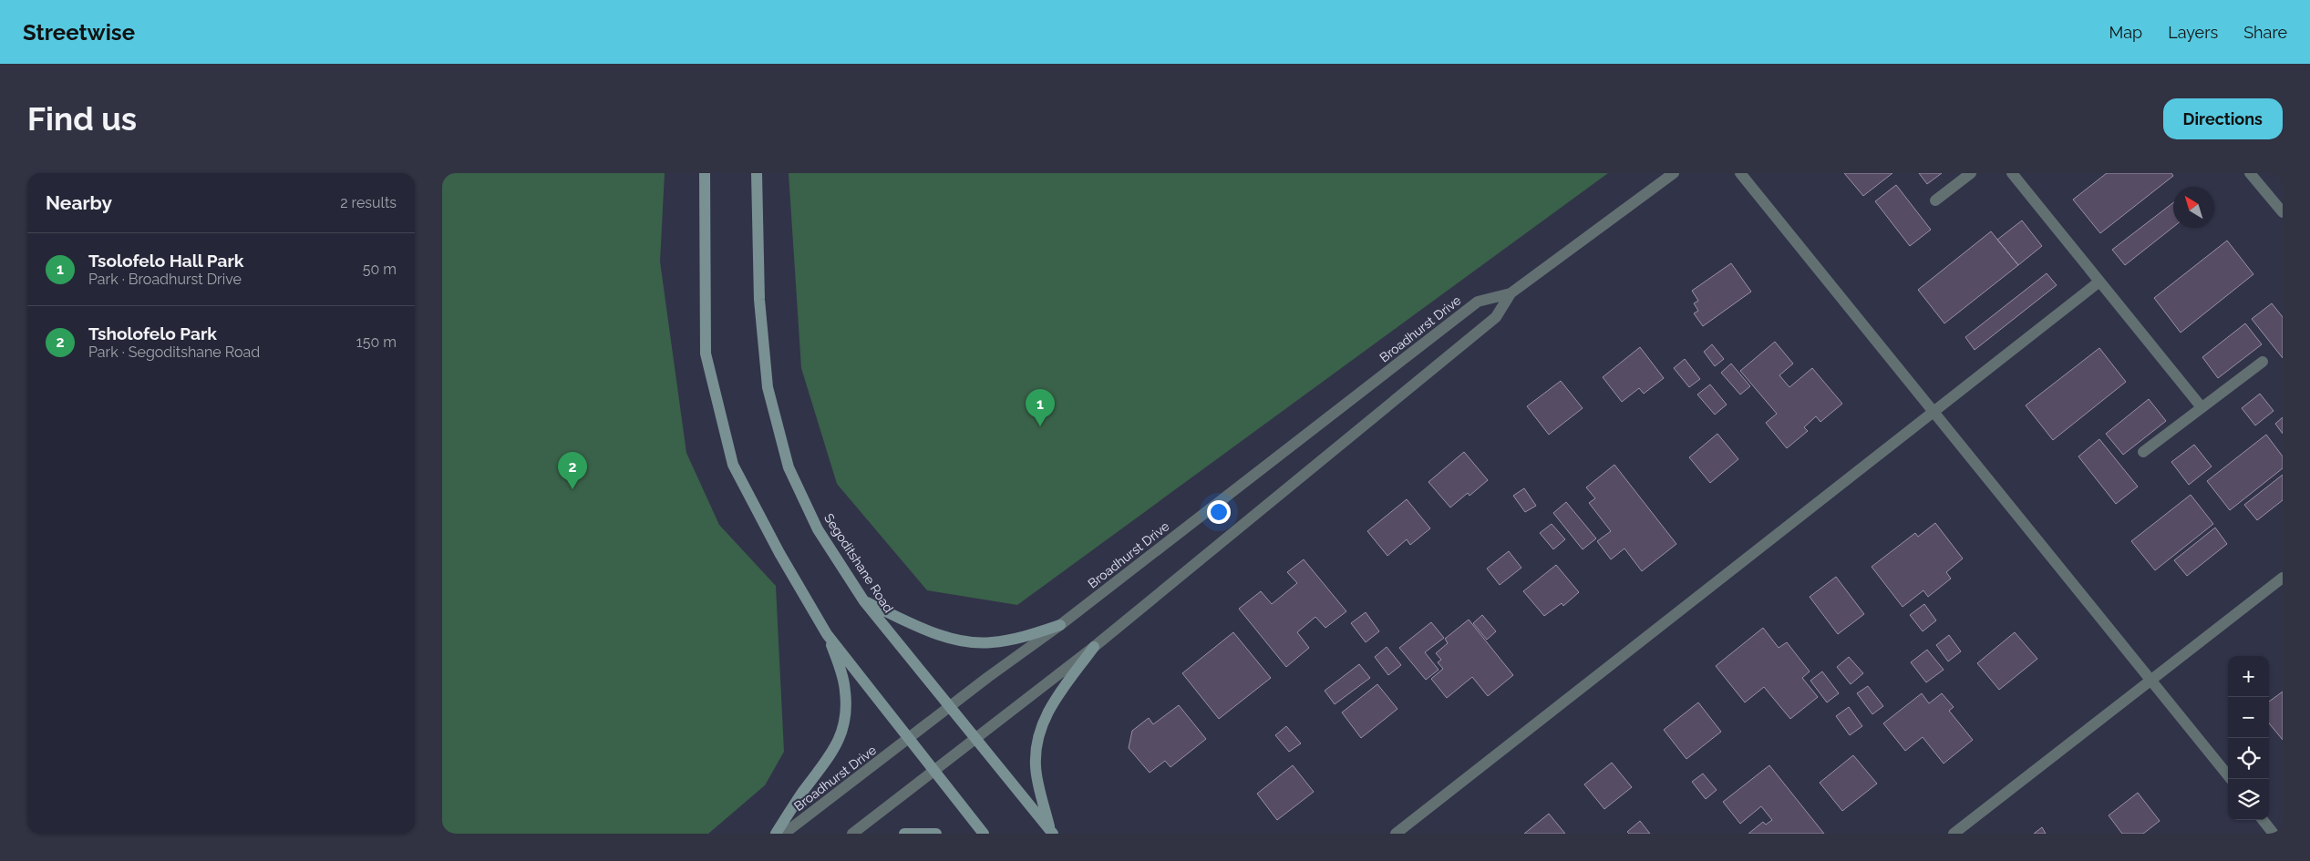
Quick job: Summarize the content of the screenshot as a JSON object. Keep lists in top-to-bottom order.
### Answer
{
  "streets": {
    "main road": ["Segoditshane Road"],
    "street": ["Broadhurst Drive"]
  },
  "crossings": [
    ["Broadhurst Drive", "Segoditshane Road"]
  ],
  "north": "top left",
  "page": {
    "header": "Streetwise",
    "nav": ["Map", "Layers", "Share"],
    "buttons": "Directions",
    "title": "Find us",
    "heading": ["Nearby", "2 results"],
    "list": [
      {
        "mark": "1",
        "name": "Tsolofelo Hall Park",
        "note": "Park · Broadhurst Drive",
        "value": "50 m"
      },
      {
        "mark": "2",
        "name": "Tsholofelo Park",
        "note": "Park · Segoditshane Road",
        "value": "150 m"
      }
    ],
    "pins": ["1", "2"],
    "map_buttons": ["+", "−"]
  }
}
